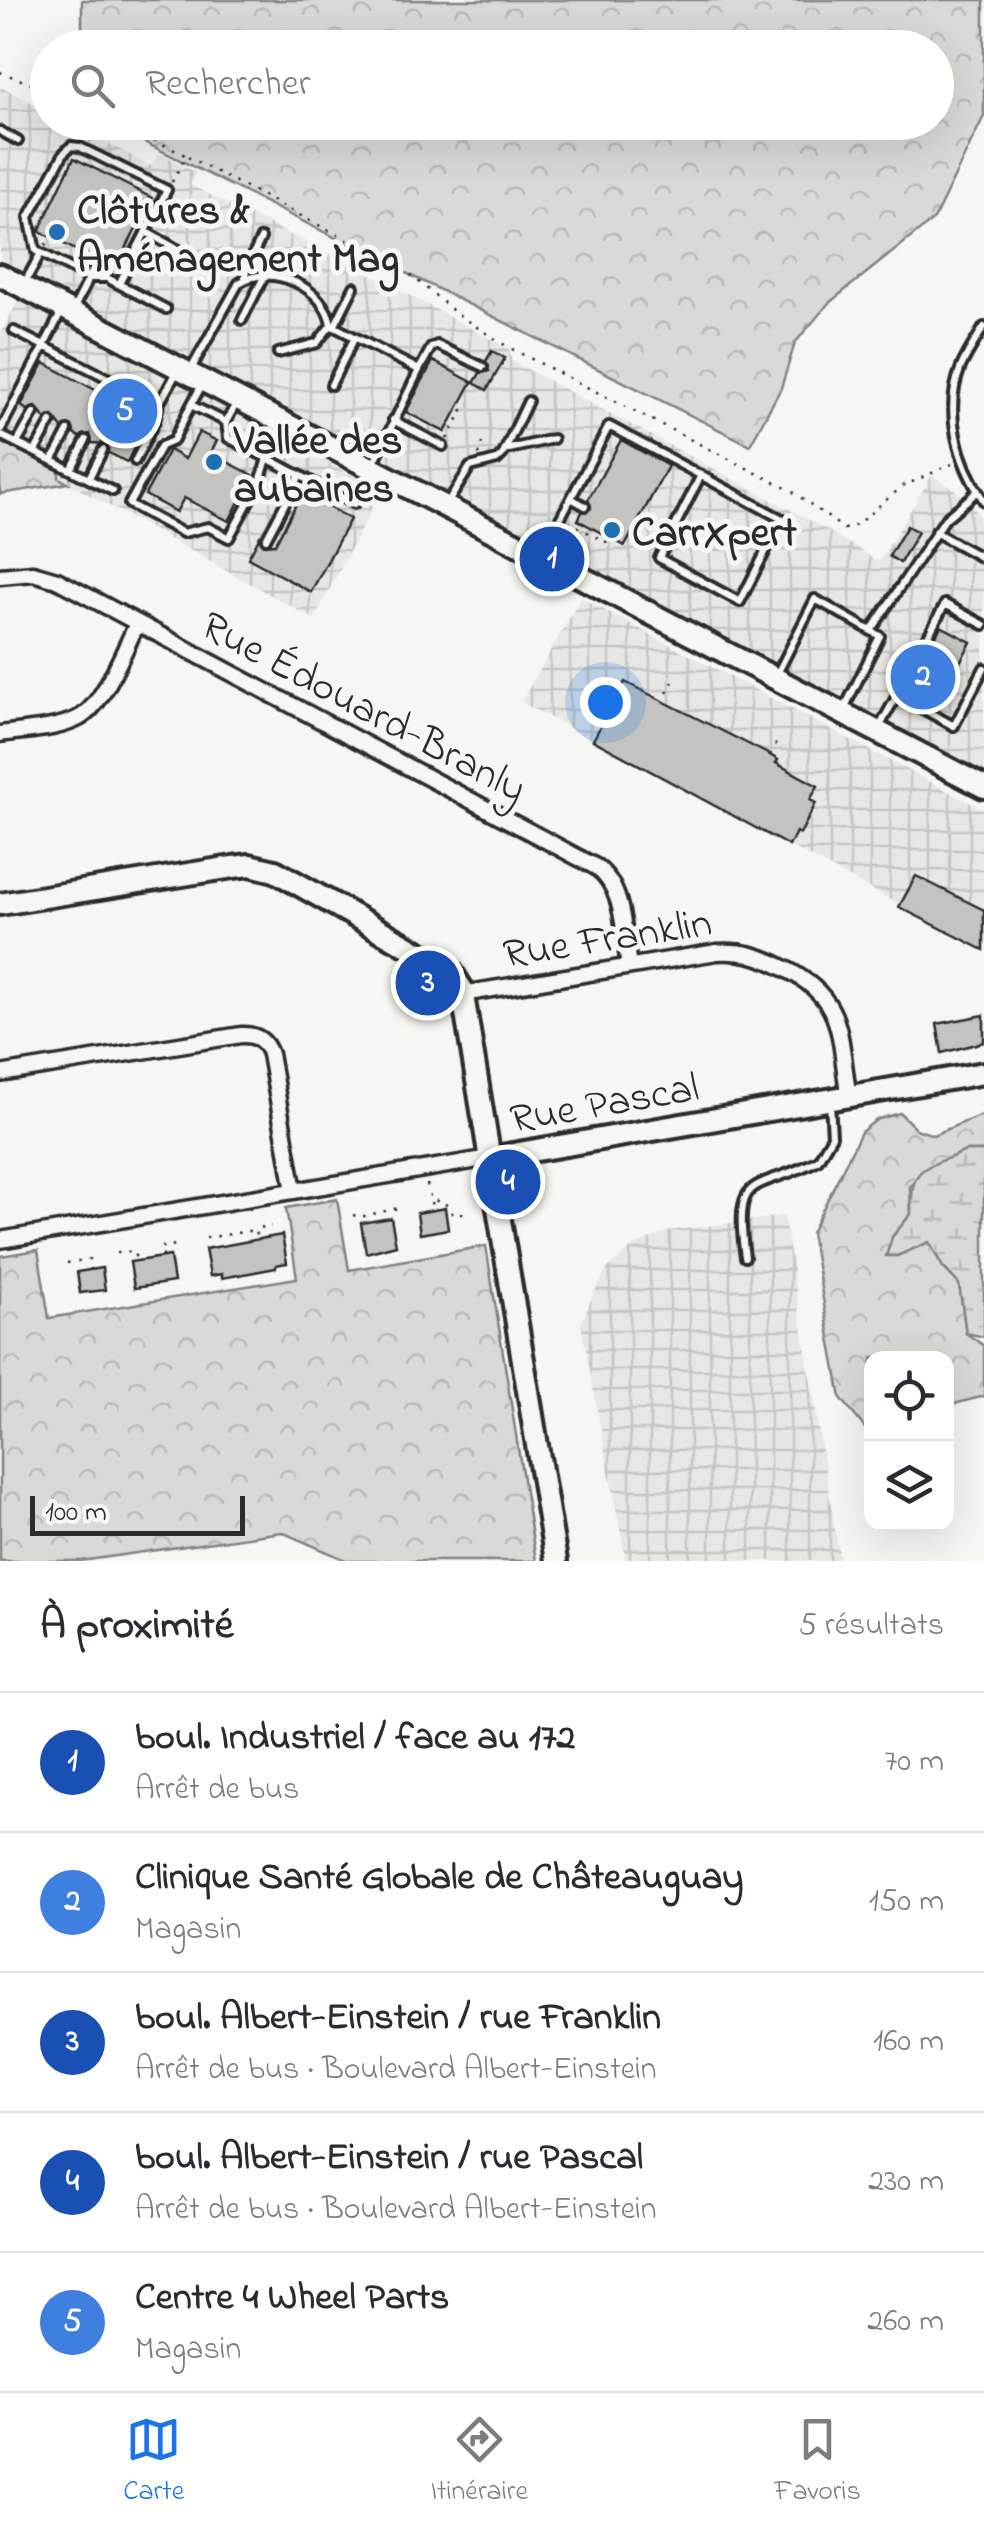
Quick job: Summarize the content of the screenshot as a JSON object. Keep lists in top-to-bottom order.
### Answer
{
  "streets": {
    "street": ["Rue Édouard-Branly", "Rue Franklin", "Rue Pascal"]
  },
  "crossings": [
    ["Rue Édouard-Branly", "Rue Franklin"],
    ["Rue Franklin", "Rue Pascal"]
  ],
  "places": ["Clôtures & Aménagement Mag", "Vallée des aubaines", "CarrXpert"],
  "scale_bar": "100 m",
  "page": {
    "search": "Rechercher",
    "pins": [
      "5",
      "1",
      "2",
      "3",
      "4"
    ],
    "scale": "100 m",
    "heading": ["À proximité", "5 résultats"],
    "list": [
      {
        "mark": "1",
        "name": "boul. Industriel / face au 172",
        "note": "Arrêt de bus",
        "value": "70 m"
      },
      {
        "mark": "2",
        "name": "Clinique Santé Globale de Châteauguay",
        "note": "Magasin",
        "value": "150 m"
      },
      {
        "mark": "3",
        "name": "boul. Albert-Einstein / rue Franklin",
        "note": "Arrêt de bus · Boulevard Albert-Einstein",
        "value": "160 m"
      },
      {
        "mark": "4",
        "name": "boul. Albert-Einstein / rue Pascal",
        "note": "Arrêt de bus · Boulevard Albert-Einstein",
        "value": "230 m"
      },
      {
        "mark": "5",
        "name": "Centre 4 Wheel Parts",
        "note": "Magasin",
        "value": "260 m"
      }
    ],
    "nav": ["Carte", "Itinéraire", "Favoris"]
  }
}
